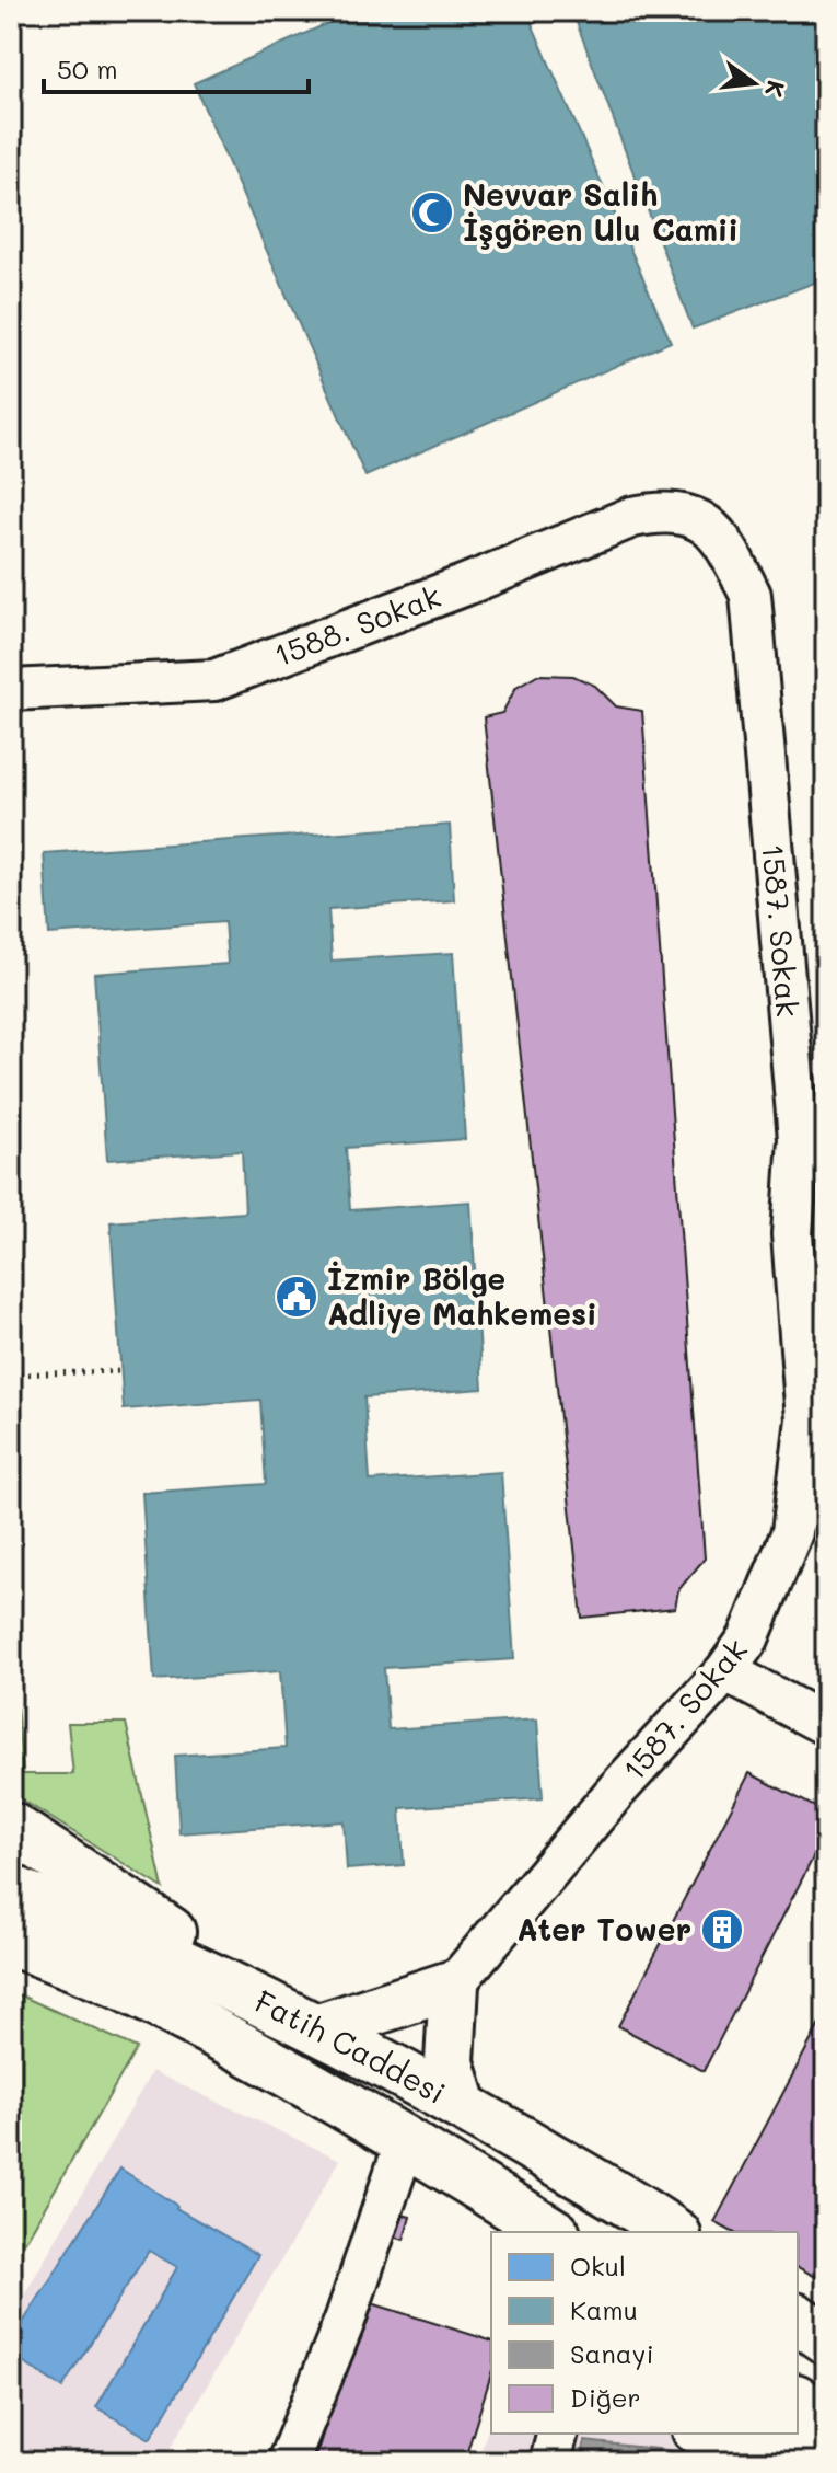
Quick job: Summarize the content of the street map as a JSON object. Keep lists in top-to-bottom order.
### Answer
{
  "streets": {
    "main road": ["Fatih Caddesi"],
    "street": ["1588. Sokak", "1587. Sokak"]
  },
  "crossings": [
    ["1588. Sokak", "1587. Sokak"]
  ],
  "places": {
    "mosque": ["Nevvar Salih İşgören Ulu Camii"],
    "public building": ["İzmir Bölge Adliye Mahkemesi"],
    "building": ["Ater Tower"]
  },
  "legend": [
    "Okul",
    "Kamu",
    "Sanayi",
    "Diğer"
  ],
  "scale_bar": "50 m",
  "north": "right"
}
